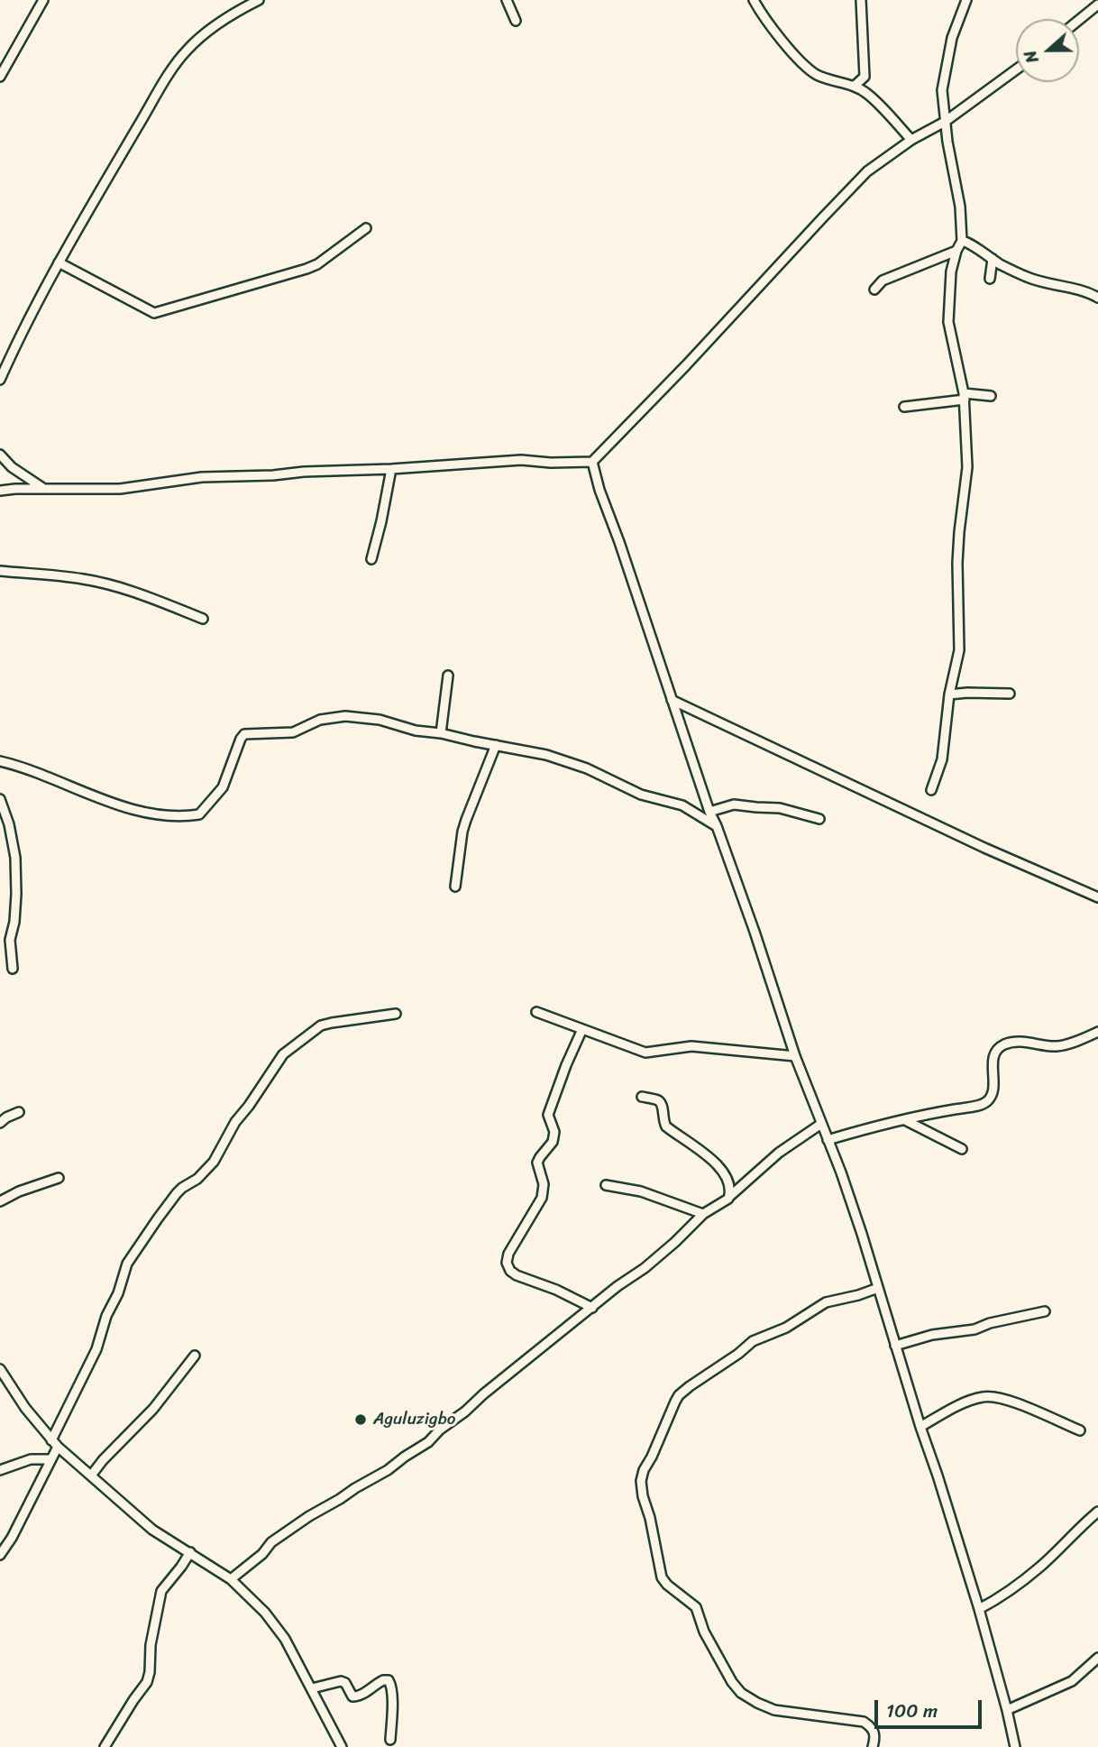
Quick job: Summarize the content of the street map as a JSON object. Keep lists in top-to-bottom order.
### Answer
{
  "places": ["Aguluzigbo"],
  "scale_bar": "100 m",
  "north": "left"
}
